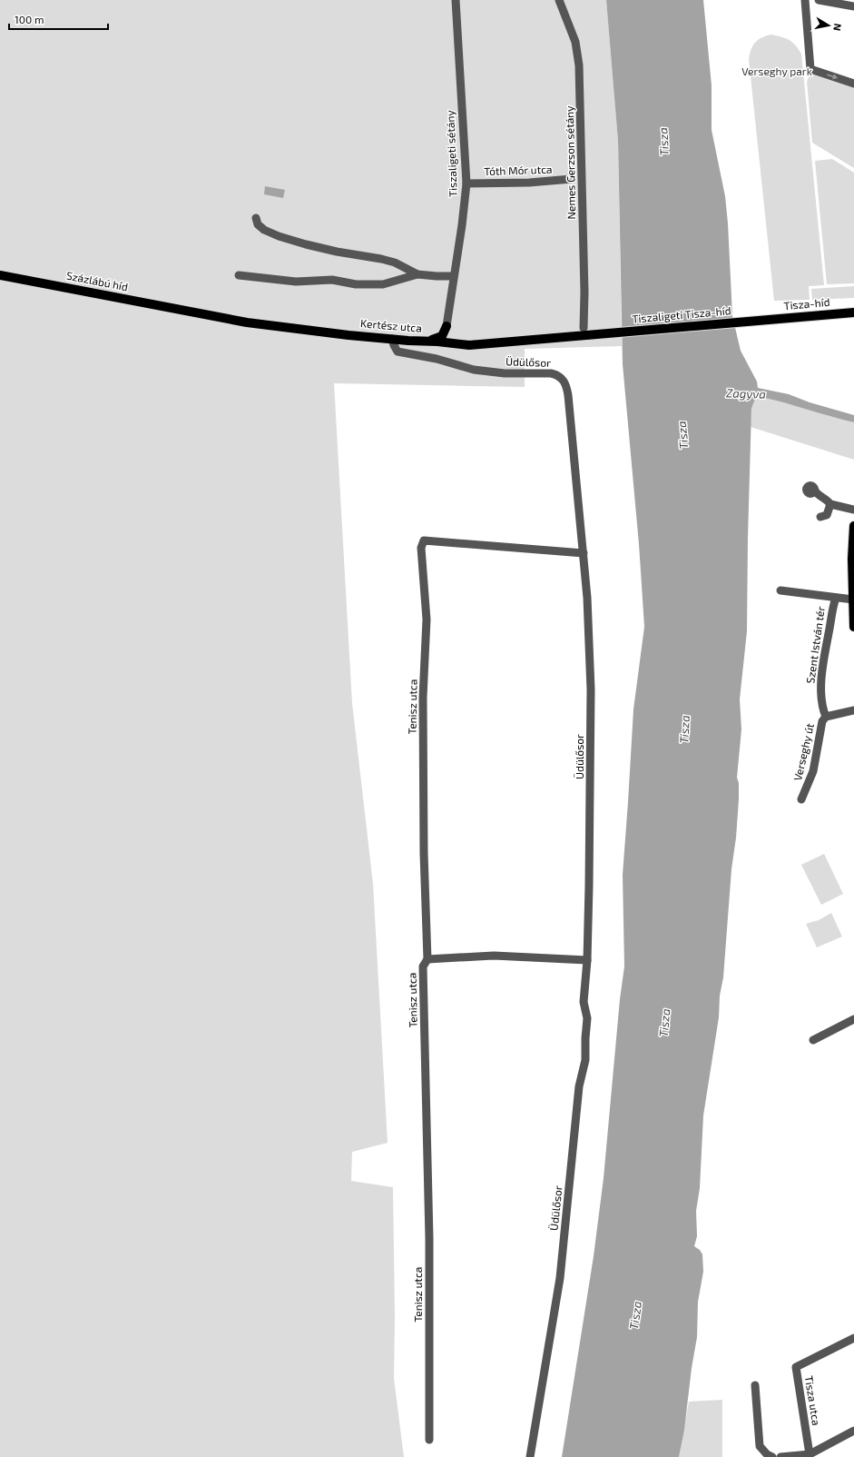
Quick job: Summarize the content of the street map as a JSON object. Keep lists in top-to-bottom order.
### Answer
{
  "streets": {
    "main road": [
      "Százlábú híd",
      "Tisza-híd",
      "Tiszaligeti Tisza-híd",
      "Kertész utca"
    ],
    "street": [
      "Tiszaligeti sétány",
      "Nemes Gerzson sétány",
      "Tóth Mór utca",
      "Üdülősor",
      "Szent István tér",
      "Tenisz utca",
      "Verseghy út",
      "Tisza utca"
    ]
  },
  "crossings": [
    ["Tiszaligeti sétány", "Tóth Mór utca"],
    ["Nemes Gerzson sétány", "Tiszaligeti Tisza-híd"],
    ["Nemes Gerzson sétány", "Kertész utca"],
    ["Százlábú híd", "Kertész utca"],
    ["Tisza-híd", "Tiszaligeti Tisza-híd"],
    ["Tiszaligeti Tisza-híd", "Kertész utca"],
    ["Kertész utca", "Üdülősor"],
    ["Üdülősor", "Tenisz utca"],
    ["Szent István tér", "Verseghy út"]
  ],
  "water": ["Tisza", "Zagyva"],
  "parks": ["Verseghy park"],
  "scale_bar": "100 m",
  "north": "right"
}
